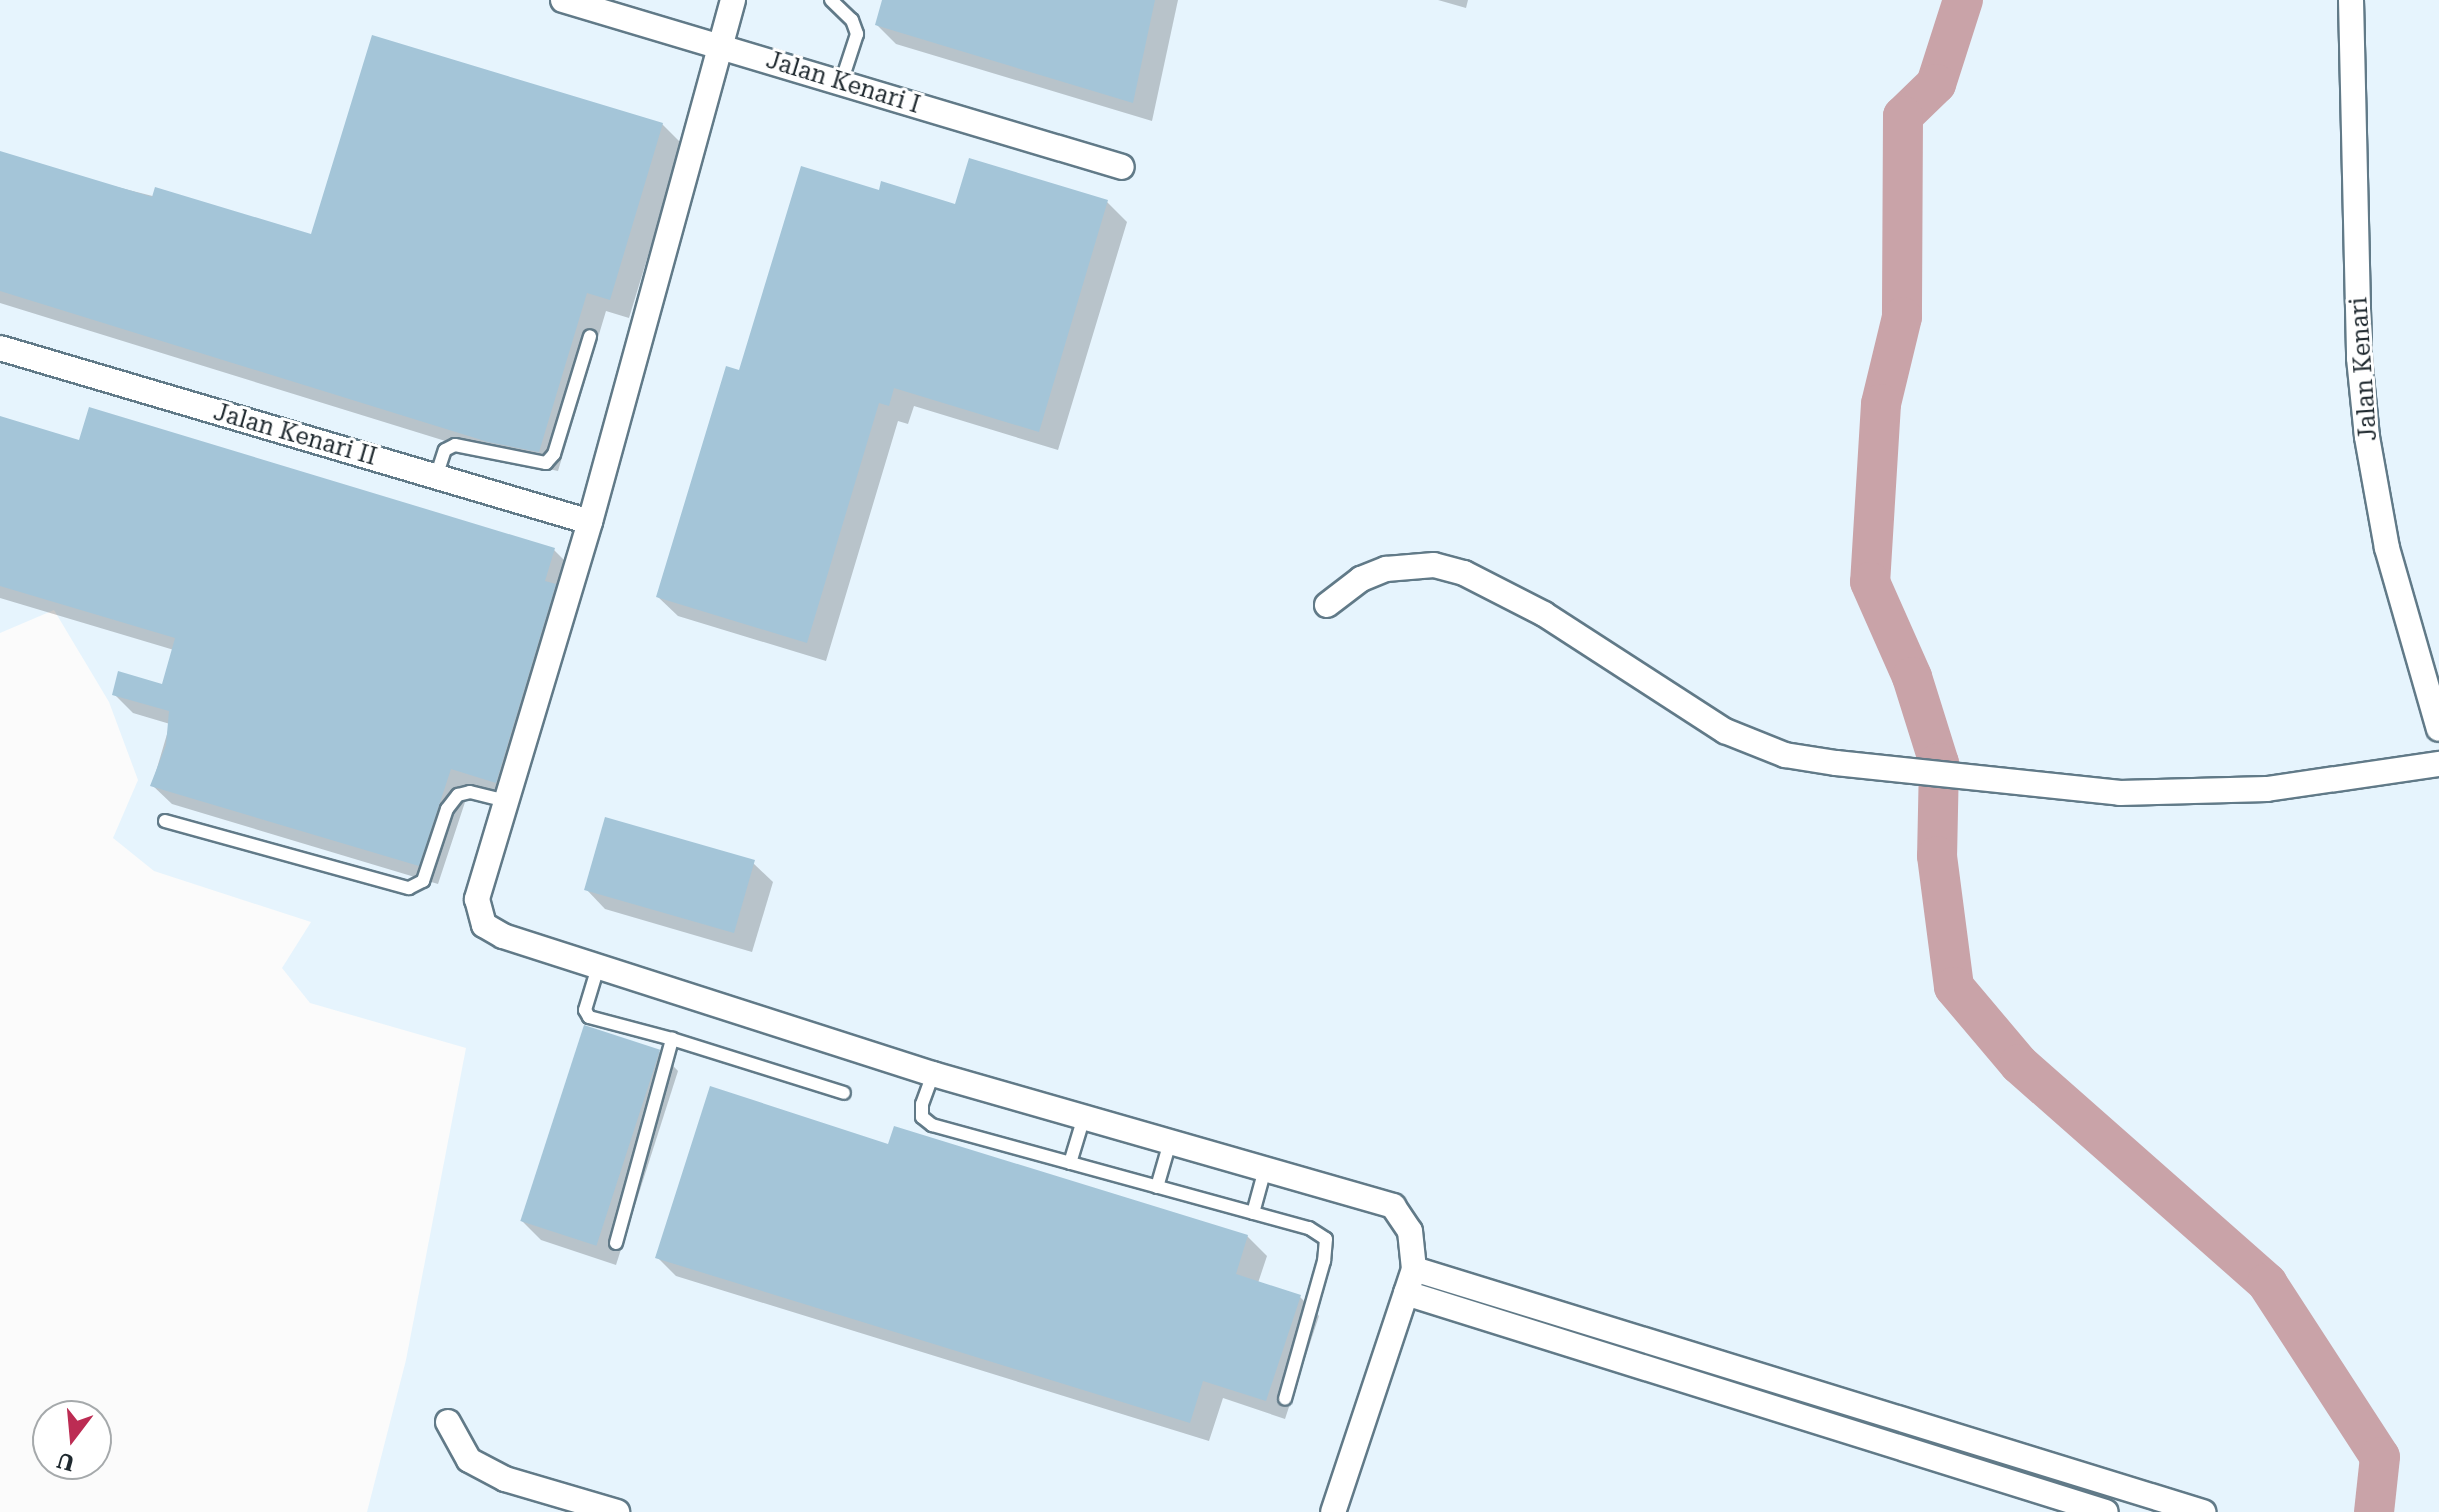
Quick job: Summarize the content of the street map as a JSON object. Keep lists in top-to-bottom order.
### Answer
{
  "streets": {
    "street": ["Jalan Kenari I", "Jalan Kenari", "Jalan Kenari II"]
  },
  "north": "bottom"
}
